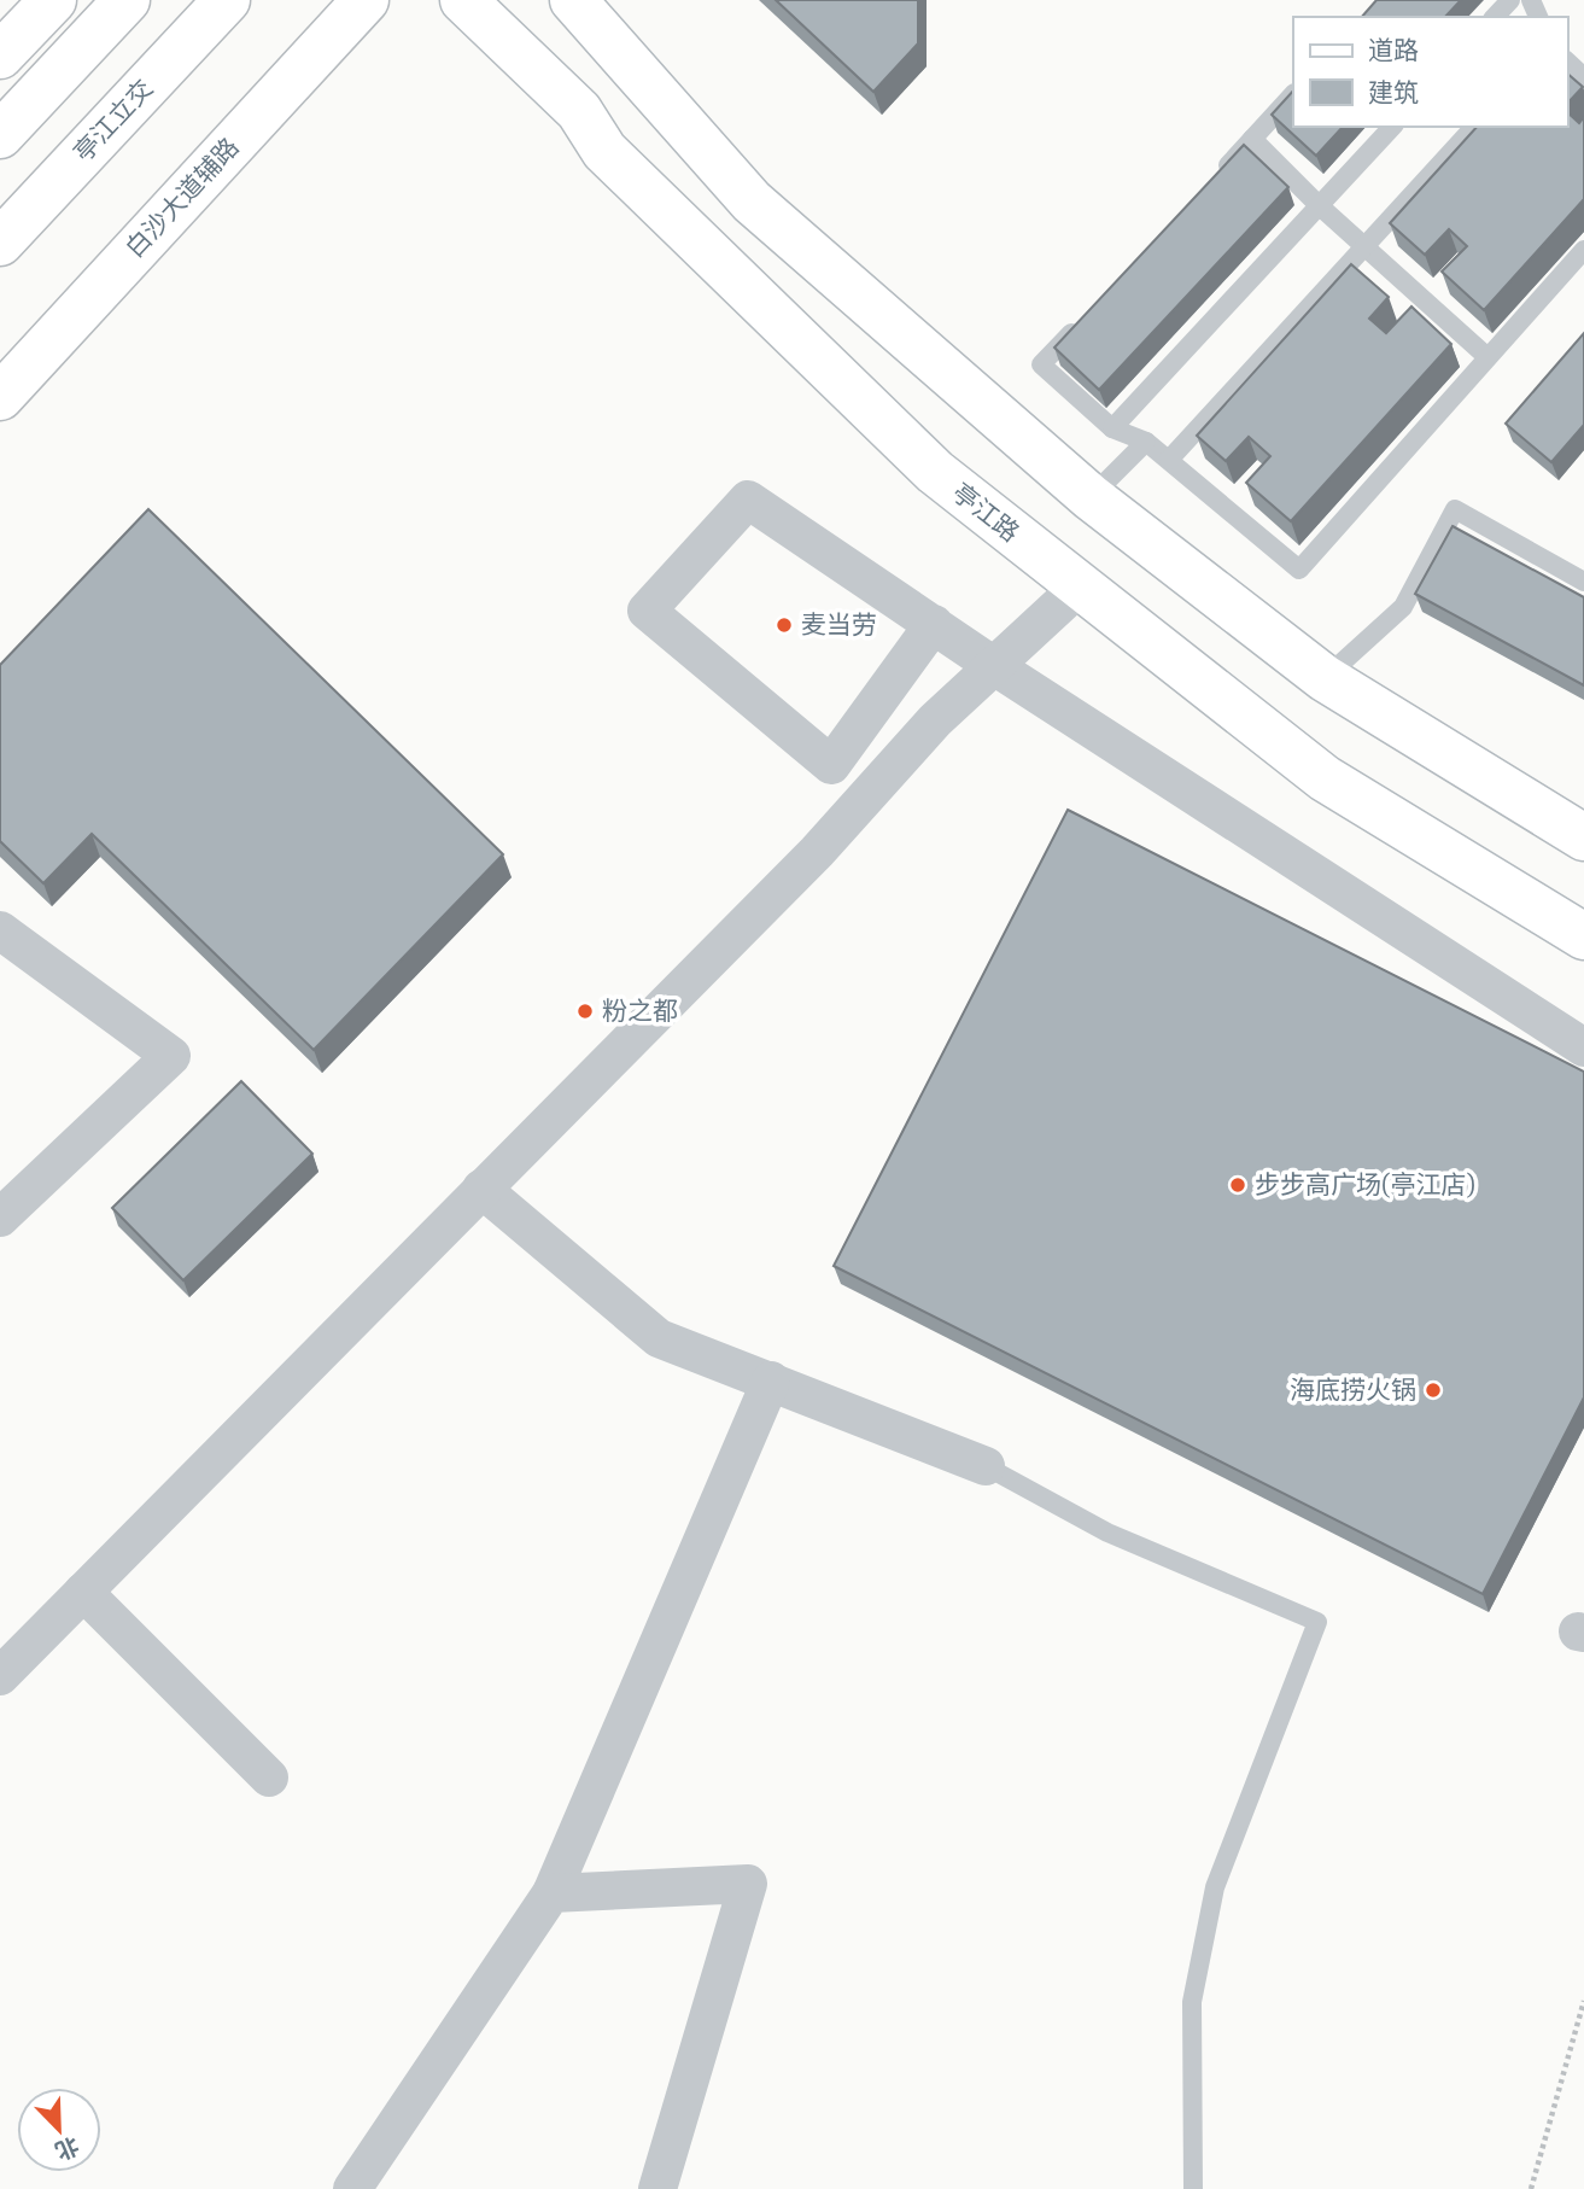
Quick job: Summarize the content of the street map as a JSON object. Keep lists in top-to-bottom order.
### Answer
{
  "streets": {
    "main road": ["亭江立交", "白沙大道辅路", "亭江路"]
  },
  "places": [
    "麦当劳",
    "粉之都",
    "步步高广场(亭江店)",
    "海底捞火锅"
  ],
  "legend": ["道路", "建筑"],
  "north": "bottom right"
}
